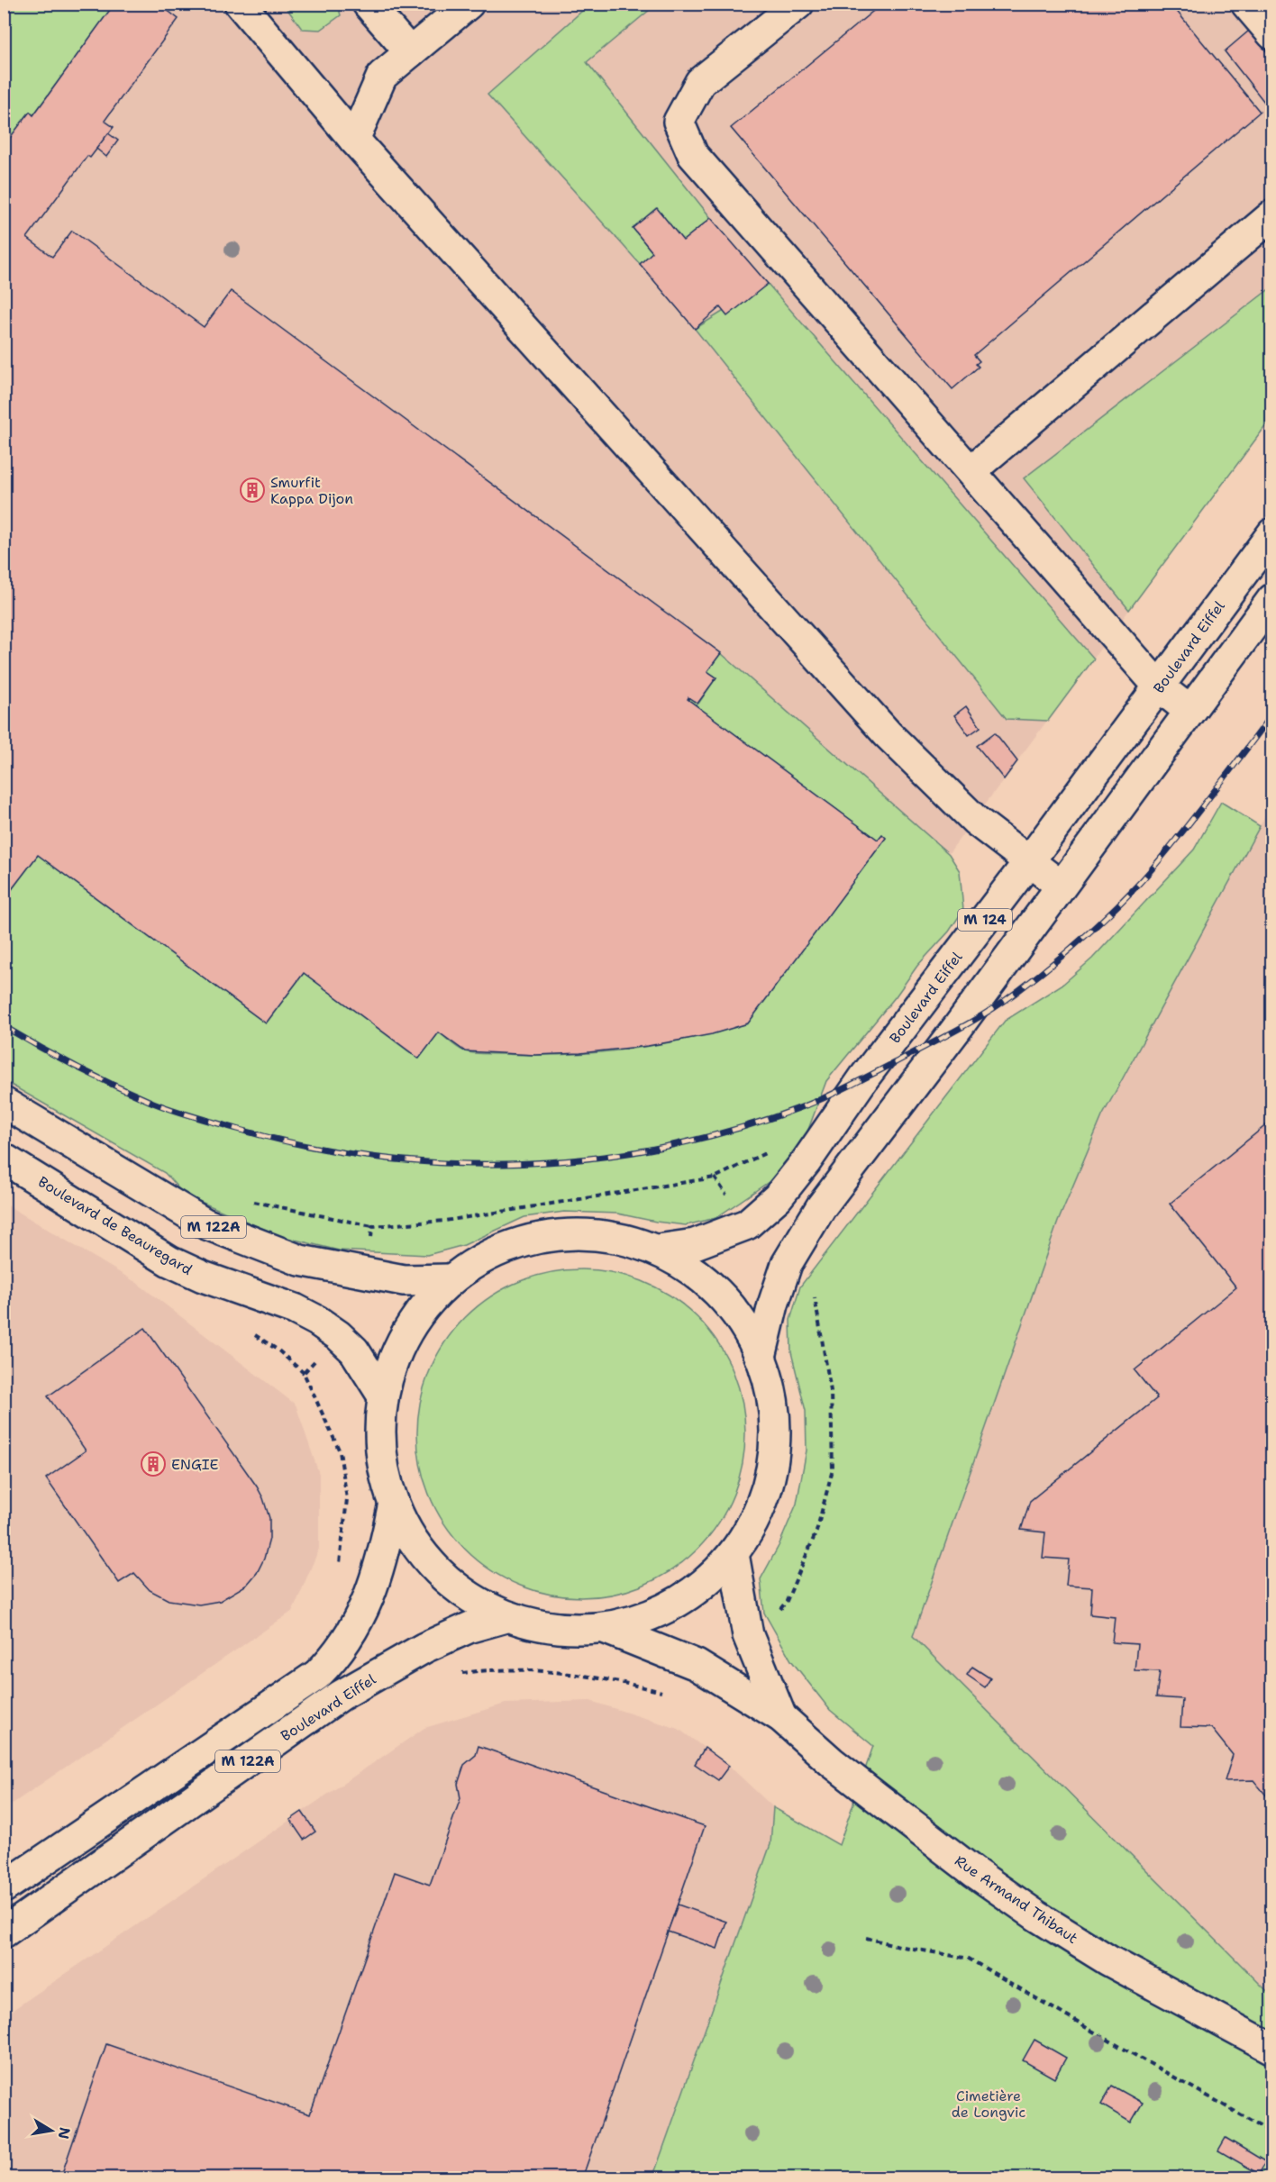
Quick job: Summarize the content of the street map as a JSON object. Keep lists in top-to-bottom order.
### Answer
{
  "streets": {
    "main road": [
      "Boulevard Eiffel",
      "M 124",
      "Boulevard de Beauregard",
      "M 122A",
      "Rue Armand Thibaut"
    ]
  },
  "parks": ["Cimetière de Longvic"],
  "places": {
    "building": ["Smurfit Kappa Dijon", "ENGIE"]
  },
  "north": "right"
}
